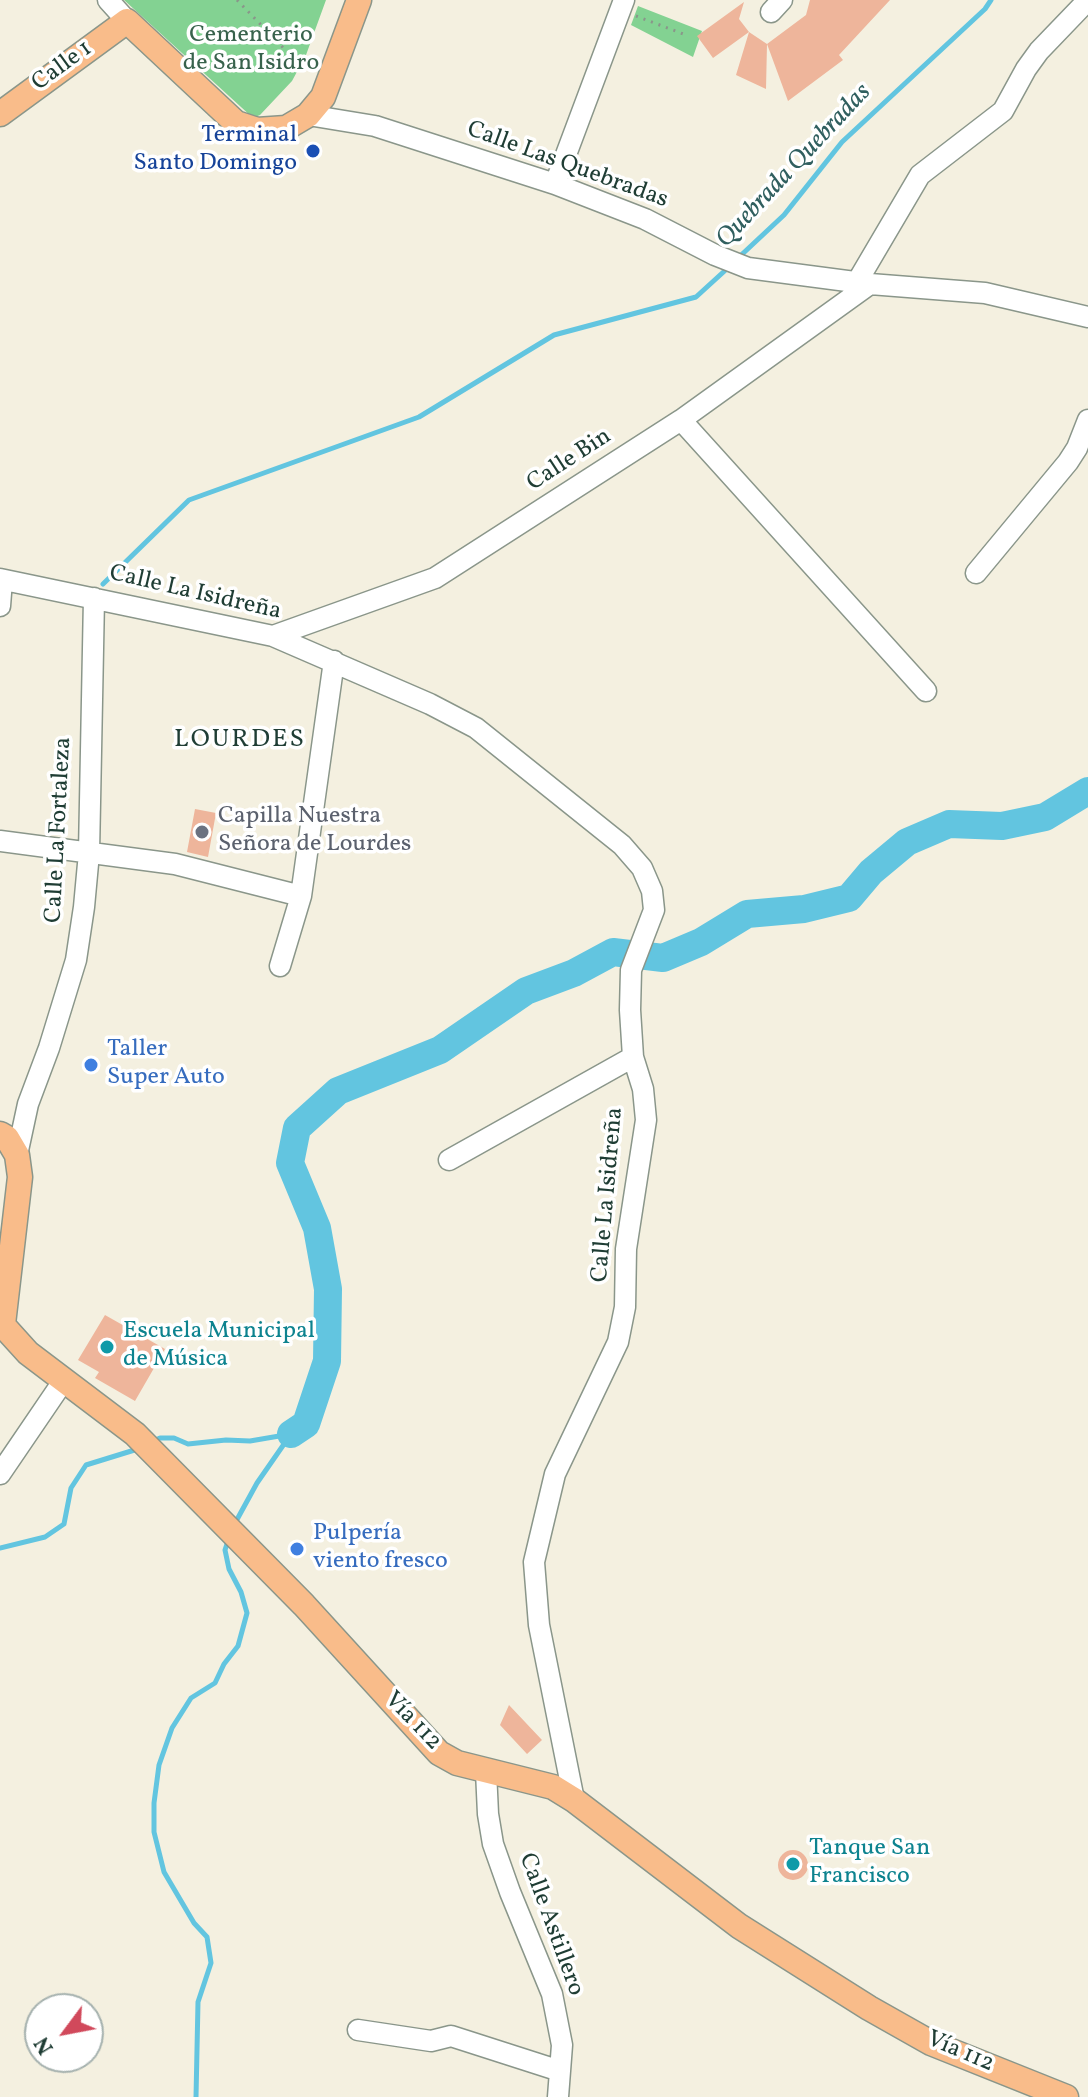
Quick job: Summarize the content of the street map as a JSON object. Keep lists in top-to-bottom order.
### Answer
{
  "streets": {
    "main road": ["Calle 1", "Vía 112"],
    "street": [
      "Calle Las Quebradas",
      "Calle Bin",
      "Calle La Isidreña",
      "Calle La Fortaleza",
      "Calle Astillero"
    ]
  },
  "crossings": [
    ["Calle Las Quebradas", "Calle Bin"],
    ["Calle Bin", "Calle La Isidreña"],
    ["Calle La Isidreña", "Calle La Fortaleza"],
    ["Calle La Isidreña", "Vía 112"],
    ["Calle La Fortaleza", "Vía 112"],
    ["Vía 112", "Calle Astillero"]
  ],
  "districts": ["LOURDES"],
  "water": ["Quebrada Quebradas"],
  "parks": ["Cementerio de San Isidro"],
  "places": [
    "Terminal Santo Domingo",
    "Capilla Nuestra Señora de Lourdes",
    "Taller Super Auto",
    "Escuela Municipal de Música",
    "Pulpería viento fresco",
    "Tanque San Francisco"
  ],
  "north": "bottom left"
}
